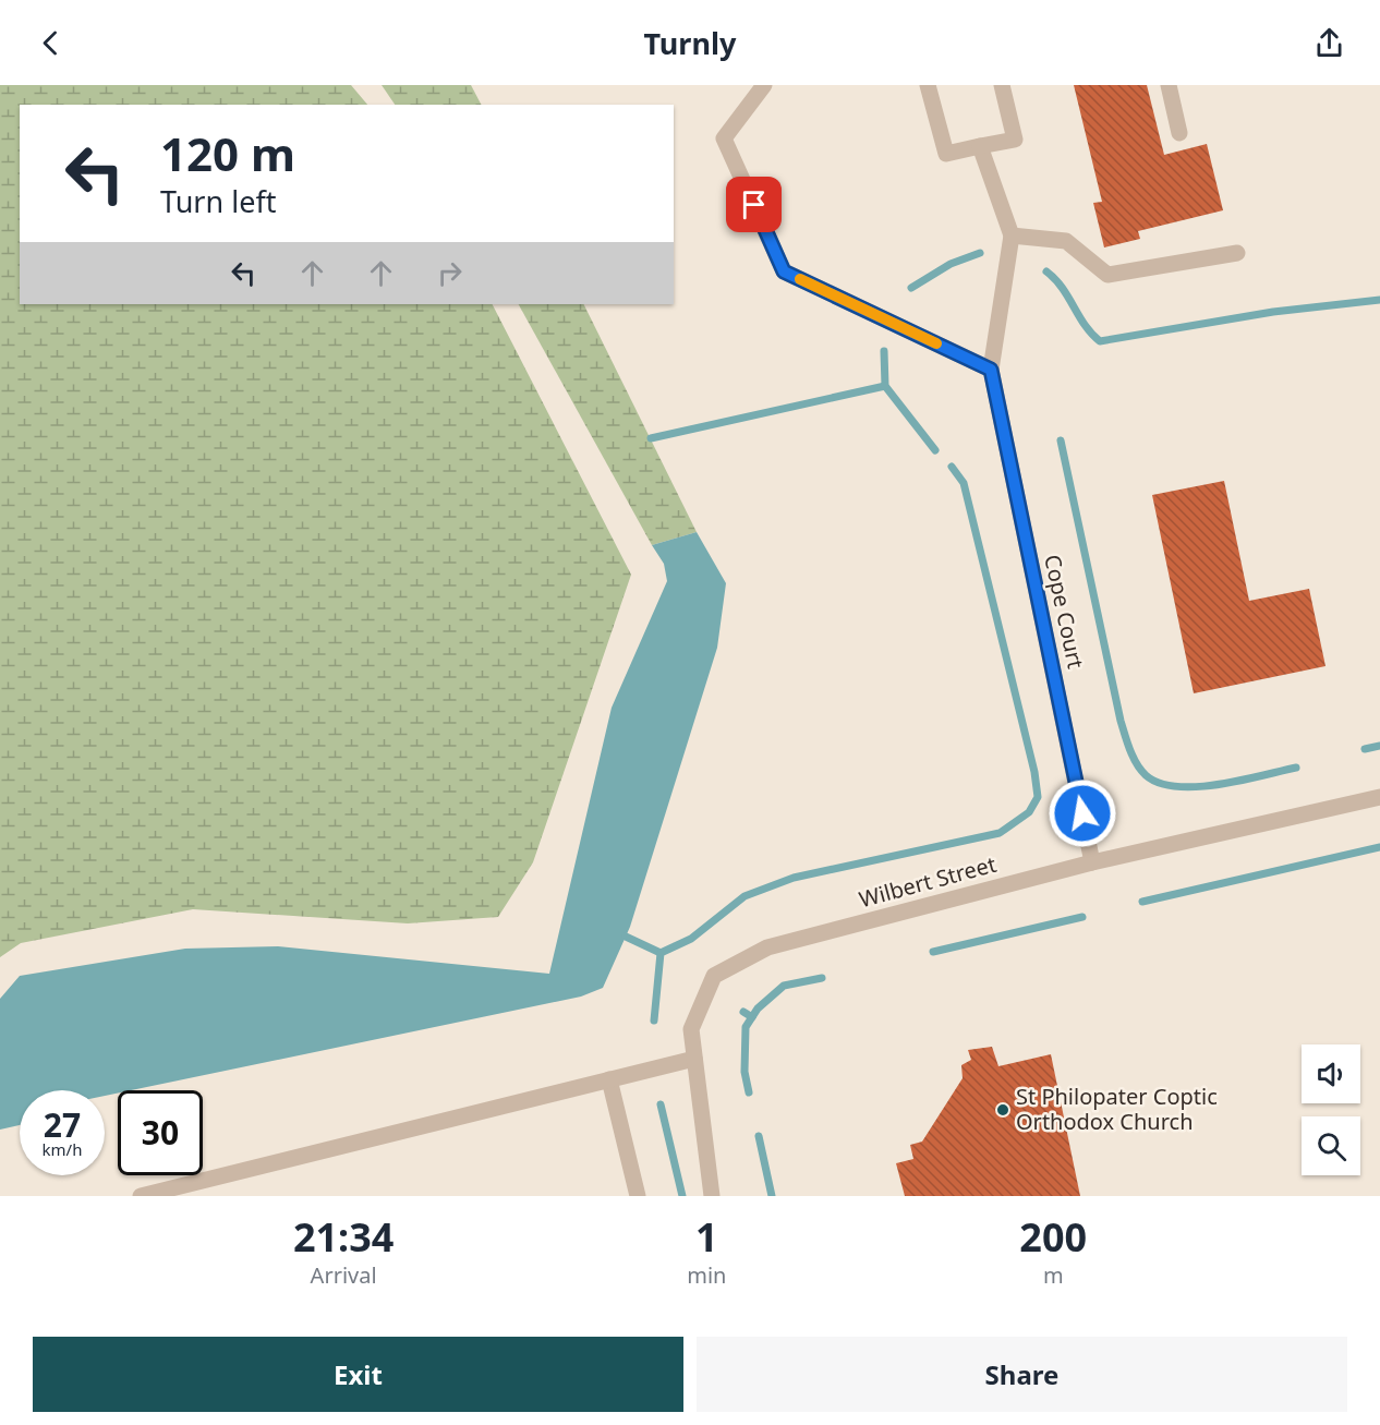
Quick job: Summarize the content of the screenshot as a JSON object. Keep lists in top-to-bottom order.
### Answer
{
  "streets": {
    "street": ["Cope Court", "Wilbert Street"]
  },
  "crossings": [
    ["Cope Court", "Wilbert Street"]
  ],
  "places": ["St Philopater Coptic Orthodox Church"],
  "page": {
    "header": "Turnly",
    "turn": ["120 m", "Turn left"],
    "speed": "27 km/h",
    "limit": "30",
    "eta": [
      "21:34",
      "Arrival",
      "1",
      "min",
      "200",
      "m"
    ],
    "buttons": ["Exit", "Share"]
  }
}
